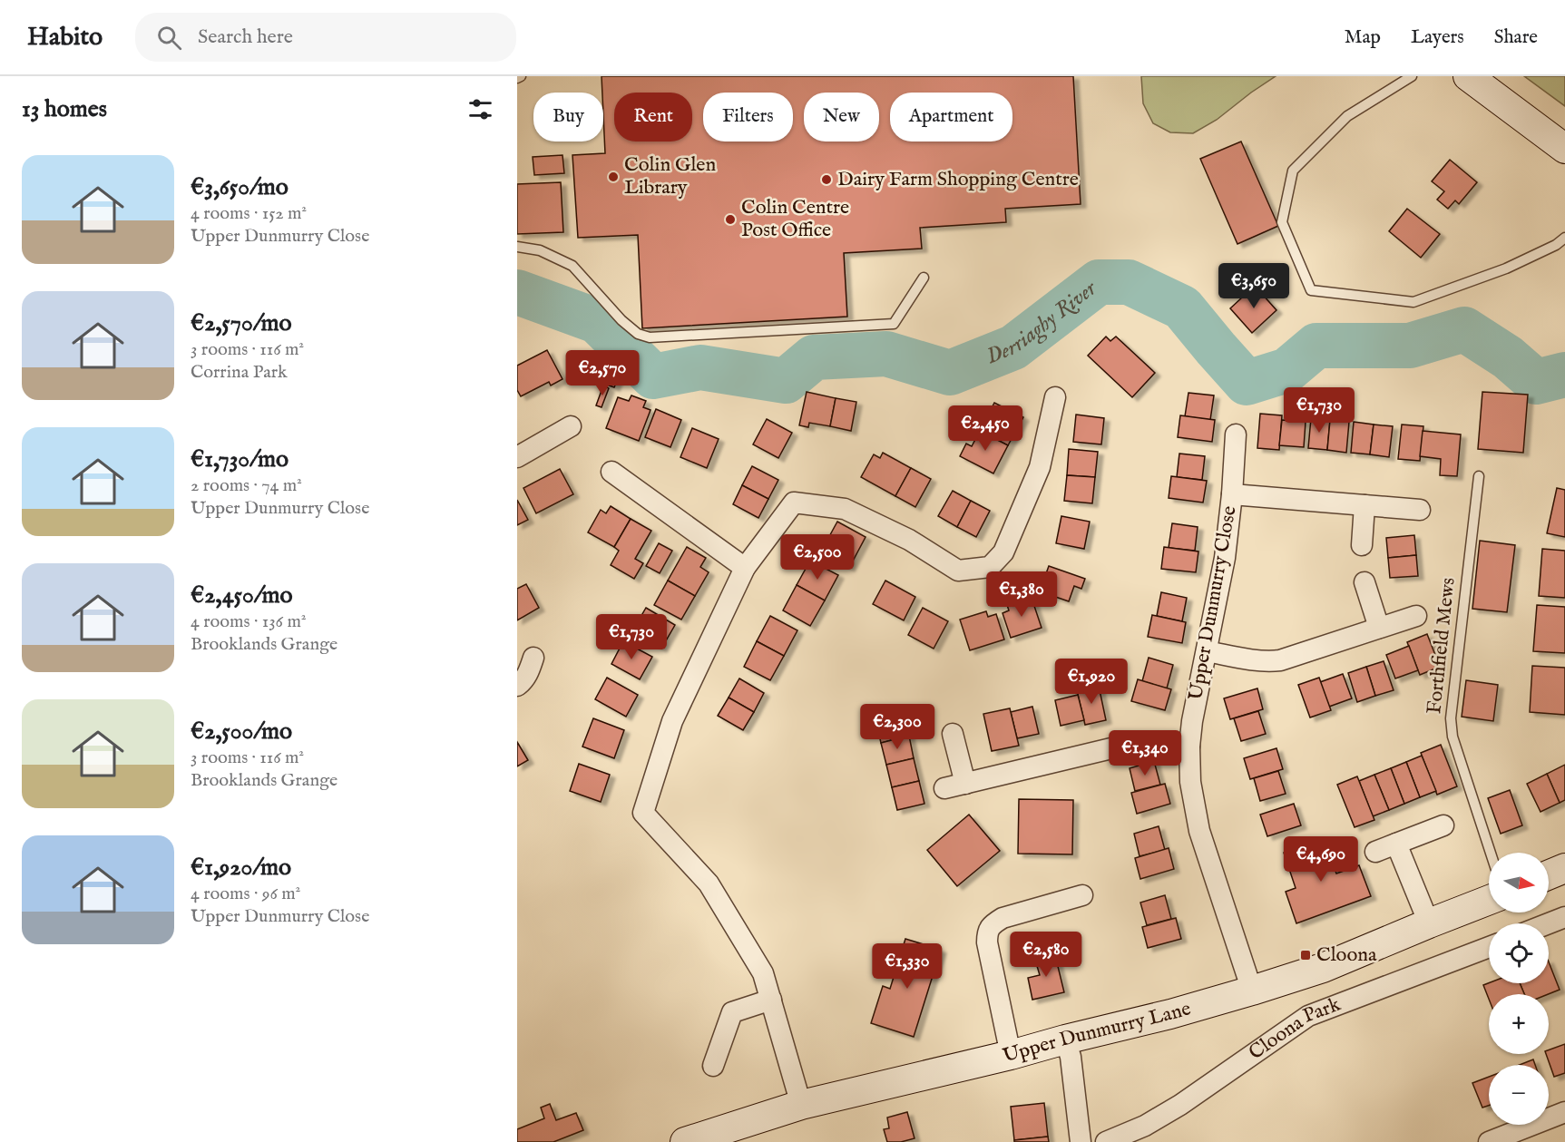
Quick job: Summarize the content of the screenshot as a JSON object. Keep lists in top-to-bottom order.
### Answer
{
  "streets": {
    "street": ["Upper Dunmurry Close", "Cloona Park", "Upper Dunmurry Lane"],
    "lane": ["Forthfield Mews"]
  },
  "crossings": [
    ["Upper Dunmurry Close", "Upper Dunmurry Lane"]
  ],
  "water": ["Derriaghy River"],
  "places": {
    "other": ["Colin Glen Library", "Dairy Farm Shopping Centre", "Colin Centre Post Office"],
    "transit": ["Cloona"]
  },
  "north": "right",
  "page": {
    "header": "Habito",
    "search": "Search here",
    "nav": ["Map", "Layers", "Share"],
    "heading": "13 homes",
    "chip": [
      "Buy",
      "Rent",
      "Filters",
      "New",
      "Apartment"
    ],
    "list": [
      {
        "name": "€3,650/mo",
        "note": "4 rooms · 152 m² · Upper Dunmurry Close"
      },
      {
        "name": "€2,570/mo",
        "note": "3 rooms · 116 m² · Corrina Park"
      },
      {
        "name": "€1,730/mo",
        "note": "2 rooms · 74 m² · Upper Dunmurry Close"
      },
      {
        "name": "€2,450/mo",
        "note": "4 rooms · 136 m² · Brooklands Grange"
      },
      {
        "name": "€2,500/mo",
        "note": "3 rooms · 116 m² · Brooklands Grange"
      },
      {
        "name": "€1,920/mo",
        "note": "4 rooms · 96 m² · Upper Dunmurry Close"
      }
    ],
    "price": [
      "€3,650",
      "€2,570",
      "€1,730",
      "€2,450",
      "€2,500",
      "€1,380",
      "€1,730",
      "€1,920",
      "€2,300",
      "€1,340",
      "€4,690",
      "€2,580",
      "€1,330"
    ],
    "map_buttons": ["+", "−"]
  }
}
